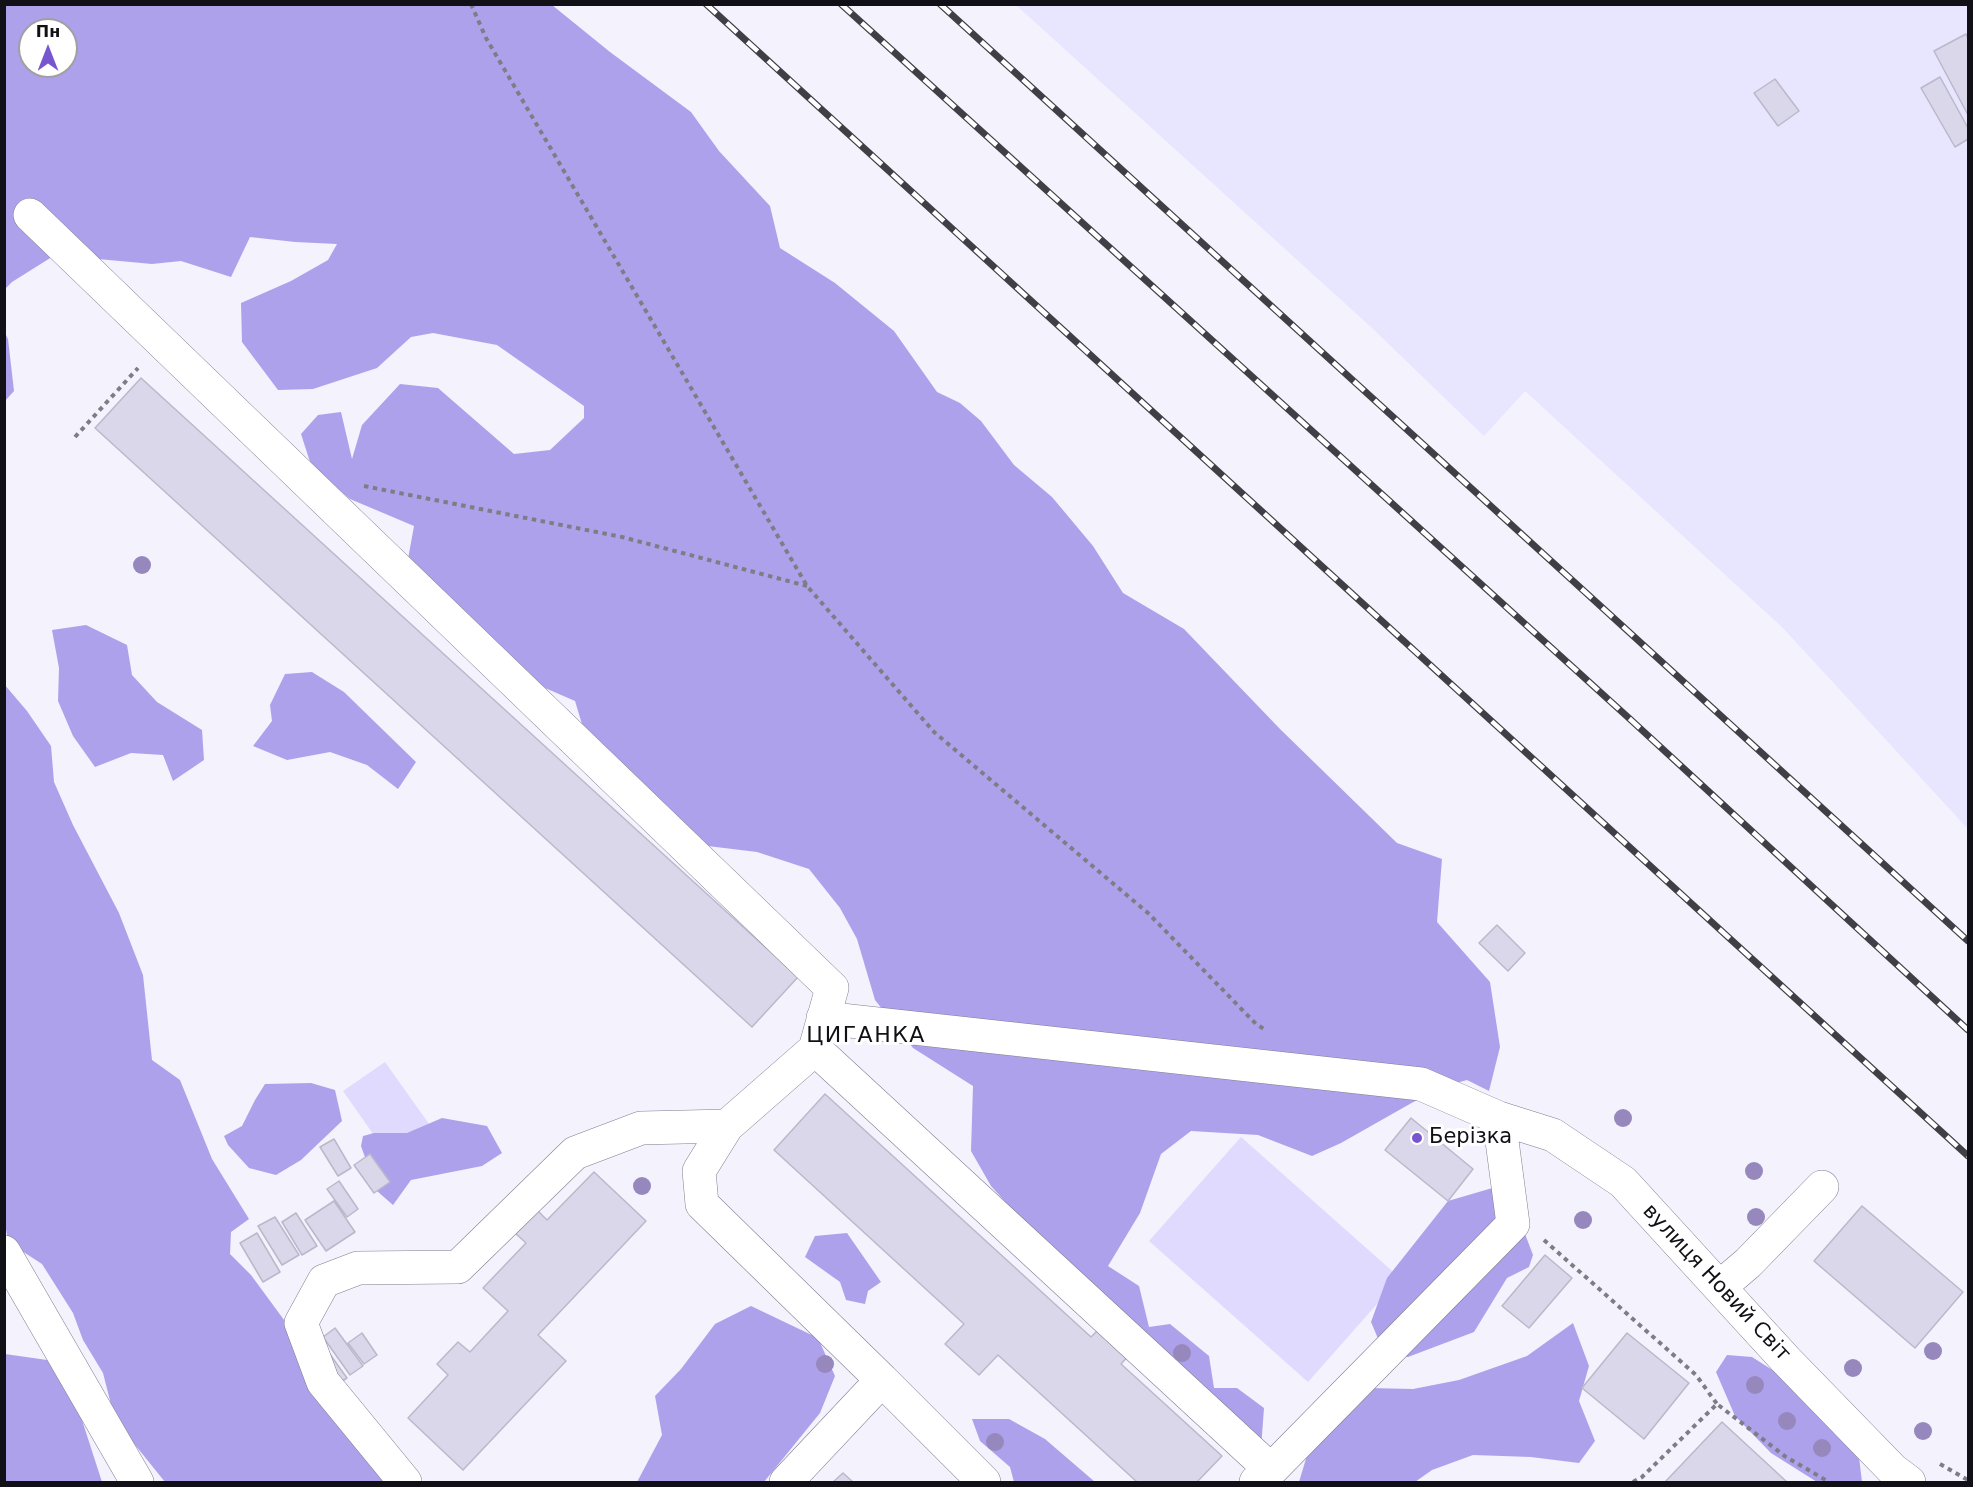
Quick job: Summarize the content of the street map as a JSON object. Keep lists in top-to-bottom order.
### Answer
{
  "streets": {
    "street": ["вулиця Новий Світ"]
  },
  "districts": ["ЦИГАНКА"],
  "places": ["Берізка"],
  "north": "top"
}
